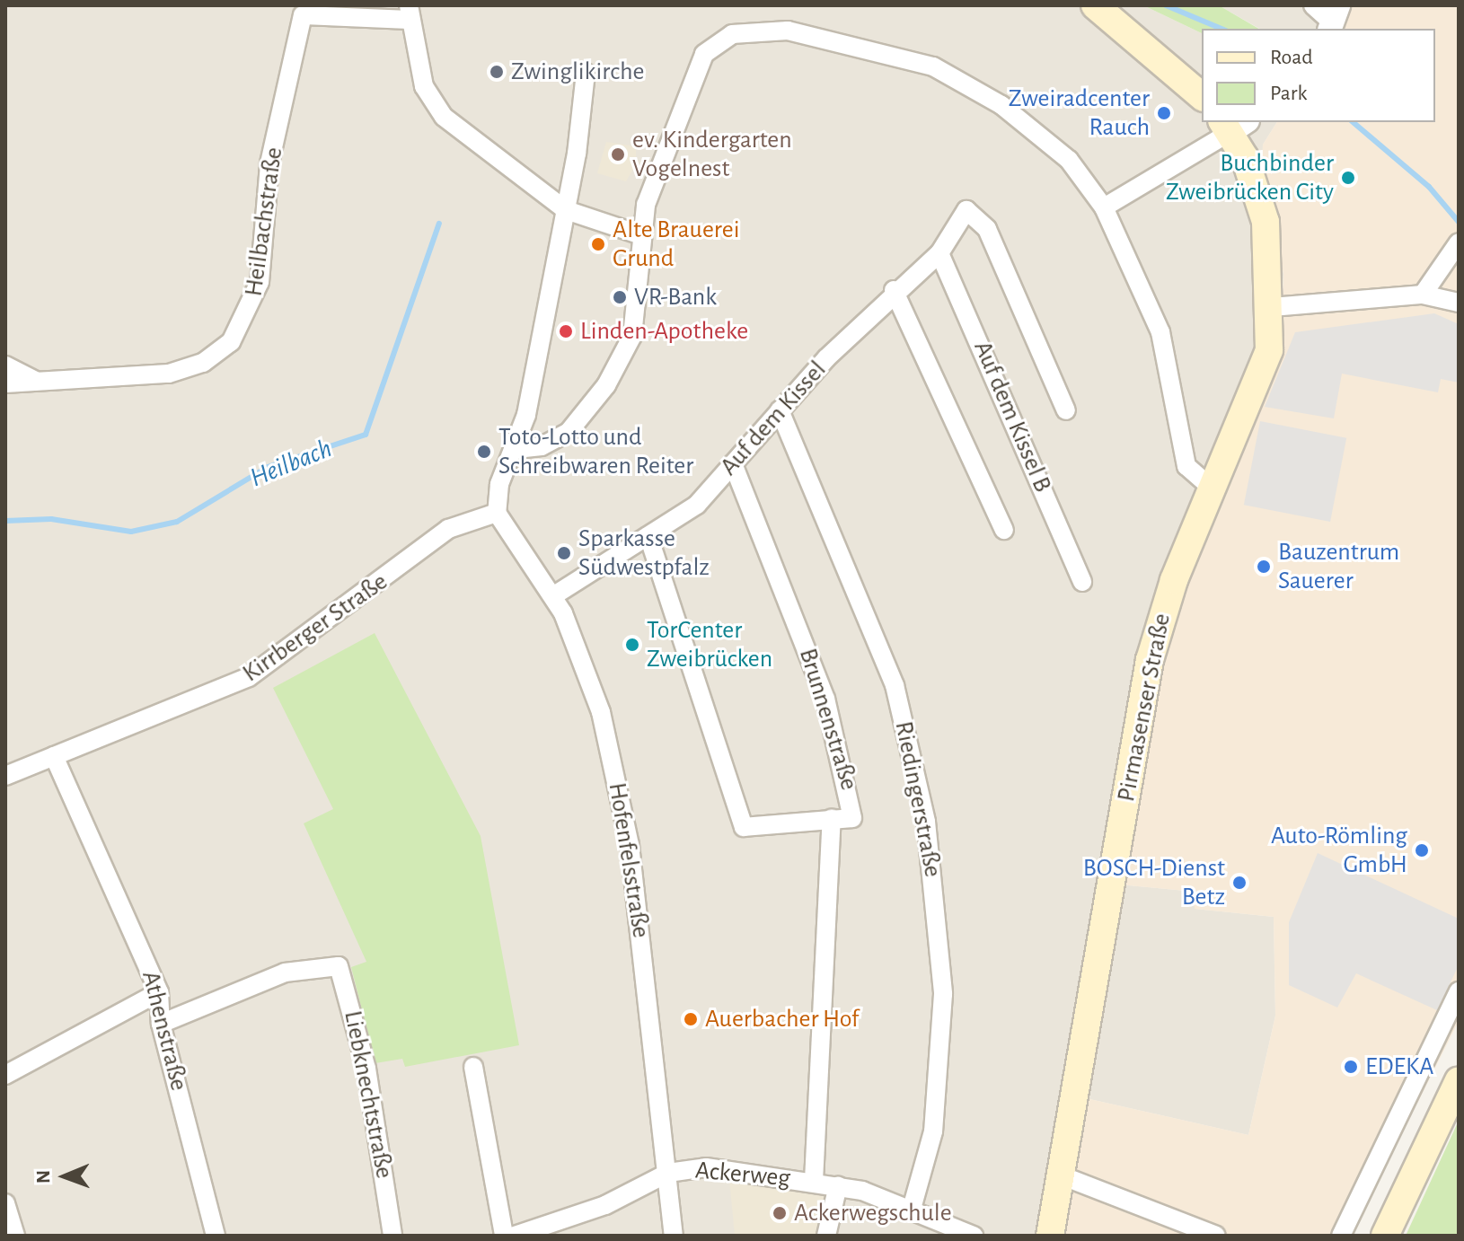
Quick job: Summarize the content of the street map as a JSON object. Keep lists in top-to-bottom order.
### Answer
{
  "streets": {
    "main road": ["Pirmasenser Straße"],
    "street": [
      "Heilbachstraße",
      "Auf dem Kissel B",
      "Auf dem Kissel",
      "Kirrberger Straße",
      "Brunnenstraße",
      "Riedingerstraße",
      "Hofenfelsstraße",
      "Athenstraße",
      "Liebknechtstraße",
      "Ackerweg"
    ]
  },
  "crossings": [
    ["Auf dem Kissel B", "Auf dem Kissel"],
    ["Auf dem Kissel", "Brunnenstraße"],
    ["Auf dem Kissel", "Riedingerstraße"],
    ["Auf dem Kissel", "Hofenfelsstraße"],
    ["Kirrberger Straße", "Hofenfelsstraße"],
    ["Kirrberger Straße", "Athenstraße"],
    ["Brunnenstraße", "Ackerweg"],
    ["Riedingerstraße", "Ackerweg"],
    ["Hofenfelsstraße", "Ackerweg"],
    ["Athenstraße", "Liebknechtstraße"]
  ],
  "water": ["Heilbach"],
  "places": [
    "Zwinglikirche",
    "Zweiradcenter Rauch",
    "ev. Kindergarten Vogelnest",
    "Buchbinder Zweibrücken City",
    "Alte Brauerei Grund",
    "VR-Bank",
    "Linden-Apotheke",
    "Toto-Lotto und Schreibwaren Reiter",
    "Sparkasse Südwestpfalz",
    "Bauzentrum Sauerer",
    "TorCenter Zweibrücken",
    "Auto-Römling GmbH",
    "BOSCH-Dienst Betz",
    "Auerbacher Hof",
    "EDEKA",
    "Ackerwegschule"
  ],
  "legend": ["Road", "Park"],
  "north": "left"
}
